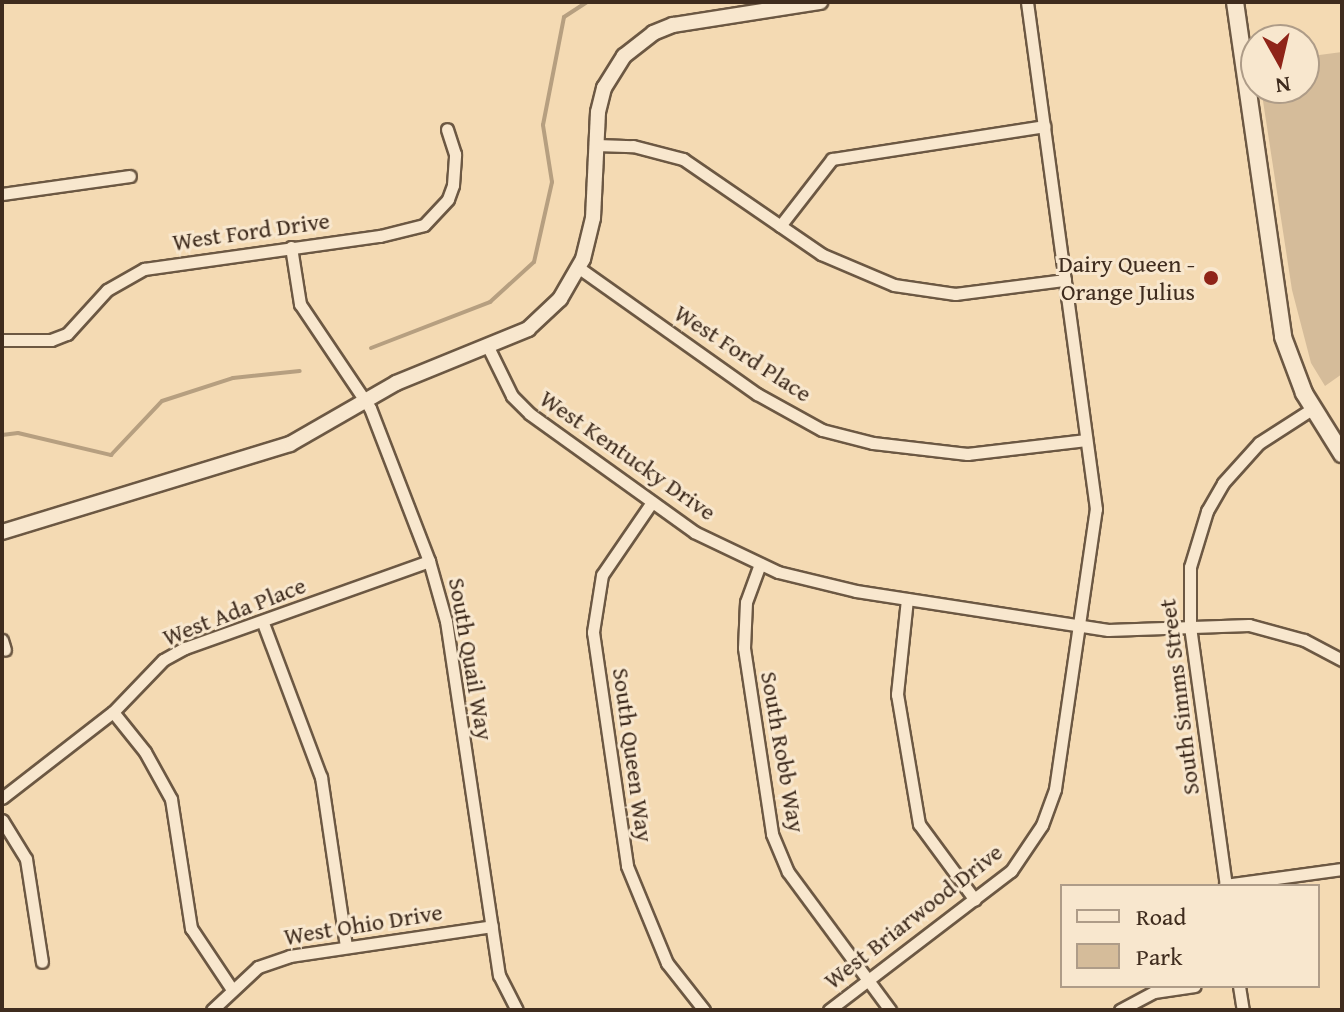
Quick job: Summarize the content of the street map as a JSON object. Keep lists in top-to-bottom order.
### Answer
{
  "streets": {
    "street": [
      "West Ford Drive",
      "West Ford Place",
      "West Kentucky Drive",
      "West Ada Place",
      "South Quail Way",
      "South Simms Street",
      "South Robb Way",
      "South Queen Way",
      "West Briarwood Drive",
      "West Ohio Drive"
    ]
  },
  "crossings": [
    ["West Ford Drive", "South Quail Way"],
    ["West Ford Place", "West Briarwood Drive"],
    ["West Kentucky Drive", "South Simms Street"],
    ["West Kentucky Drive", "South Robb Way"],
    ["West Kentucky Drive", "South Queen Way"],
    ["West Kentucky Drive", "West Briarwood Drive"],
    ["West Ada Place", "South Quail Way"],
    ["South Quail Way", "West Ohio Drive"],
    ["South Robb Way", "West Briarwood Drive"]
  ],
  "places": ["Dairy Queen - Orange Julius"],
  "legend": ["Road", "Park"],
  "north": "bottom"
}
